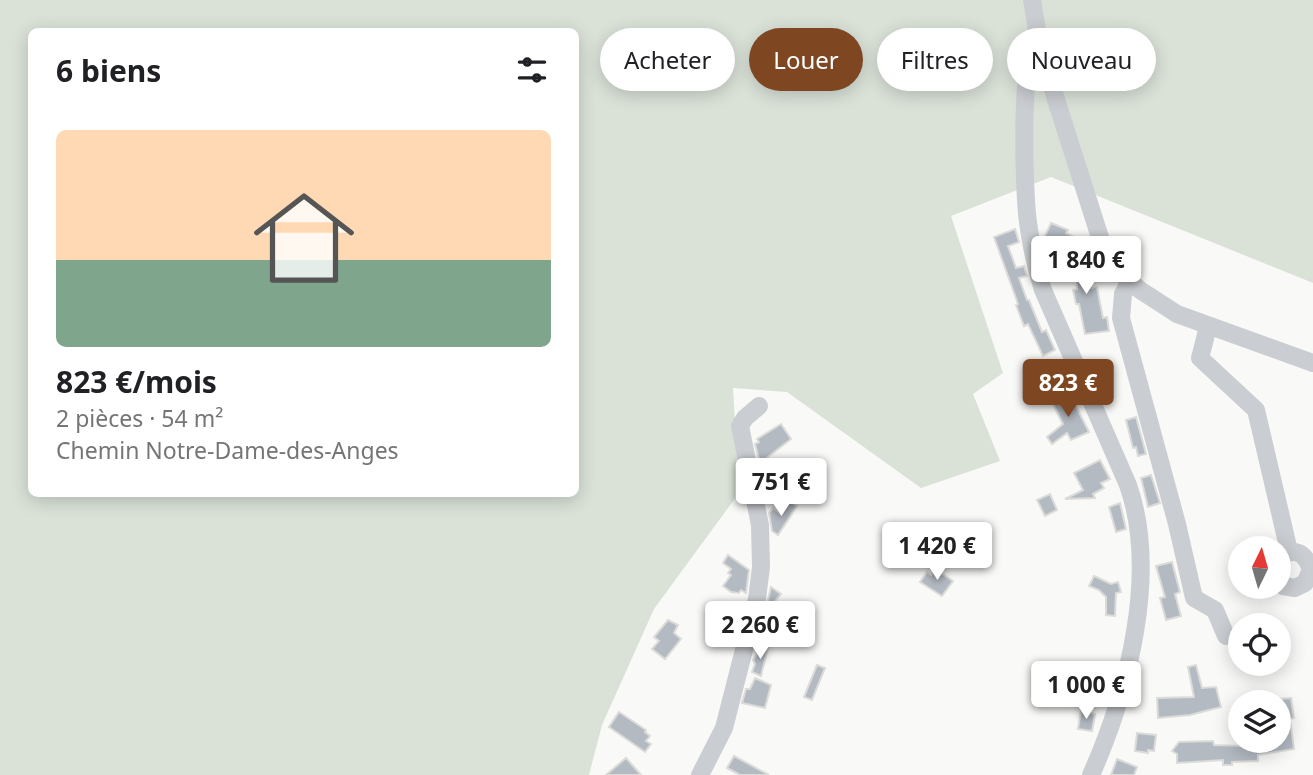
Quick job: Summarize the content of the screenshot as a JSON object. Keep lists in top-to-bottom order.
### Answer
{
  "north": "top",
  "page": {
    "chip": [
      "Acheter",
      "Louer",
      "Filtres",
      "Nouveau"
    ],
    "heading": "6 biens",
    "list": [
      {
        "name": "823 €/mois",
        "note": "2 pièces · 54 m² · Chemin Notre-Dame-des-Anges"
      }
    ],
    "price": [
      "1 840 €",
      "823 €",
      "751 €",
      "1 420 €",
      "2 260 €",
      "1 000 €"
    ]
  }
}
